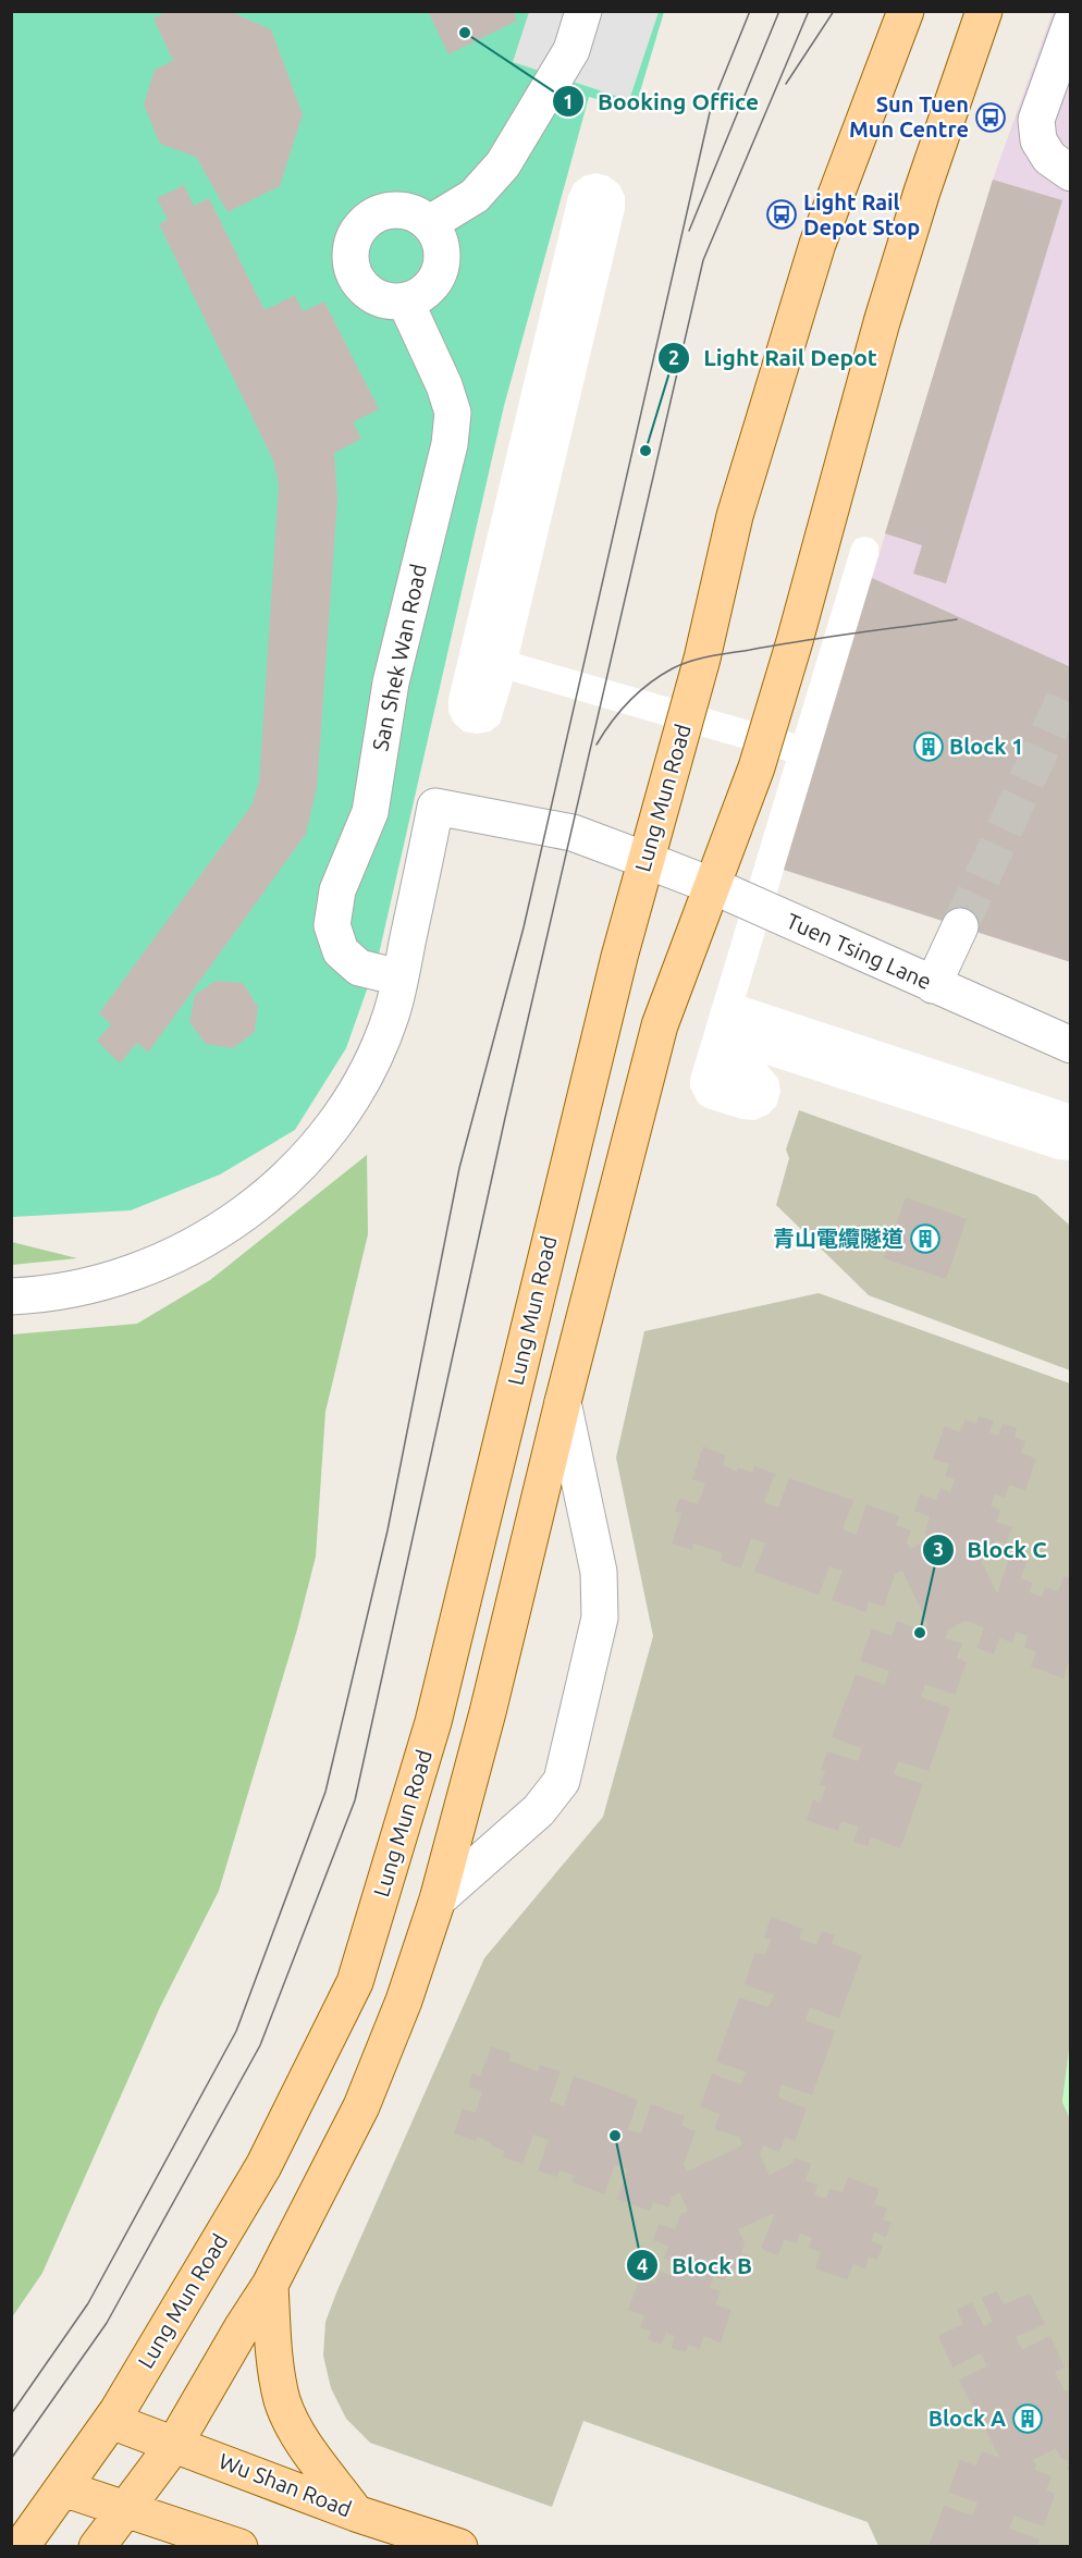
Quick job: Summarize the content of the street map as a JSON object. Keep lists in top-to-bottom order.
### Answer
{
  "streets": {
    "main road": ["Lung Mun Road", "Wu Shan Road"],
    "street": ["San Shek Wan Road", "Tuen Tsing Lane"]
  },
  "crossings": [
    ["San Shek Wan Road", "Tuen Tsing Lane"],
    ["Lung Mun Road", "Tuen Tsing Lane"],
    ["Lung Mun Road", "Wu Shan Road"]
  ],
  "places": {
    "other": [
      "Booking Office",
      "Light Rail Depot",
      "Block C",
      "Block B"
    ],
    "bus stop": ["Sun Tuen Mun Centre", "Light Rail Depot Stop"],
    "building": ["Block 1", "青山電纜隧道", "Block A"]
  }
}
